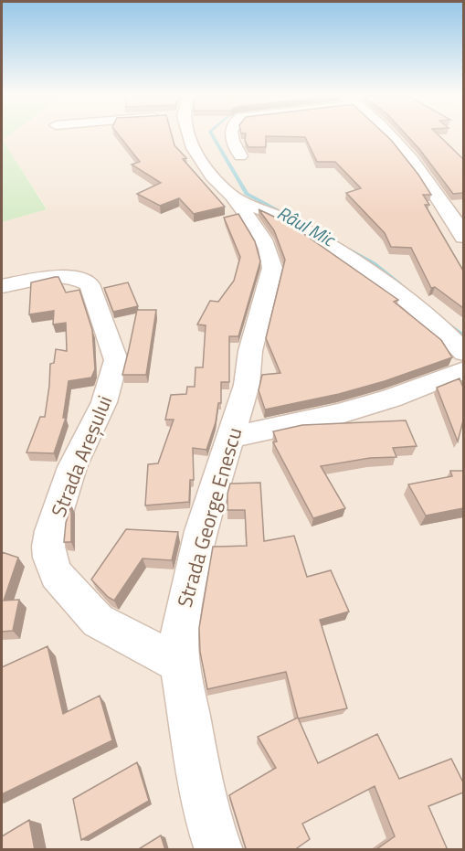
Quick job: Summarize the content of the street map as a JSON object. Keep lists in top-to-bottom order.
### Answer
{
  "streets": {
    "street": ["Strada Areșului", "Strada George Enescu"]
  },
  "crossings": [
    ["Strada Areșului", "Strada George Enescu"]
  ],
  "water": ["Râul Mic"]
}
